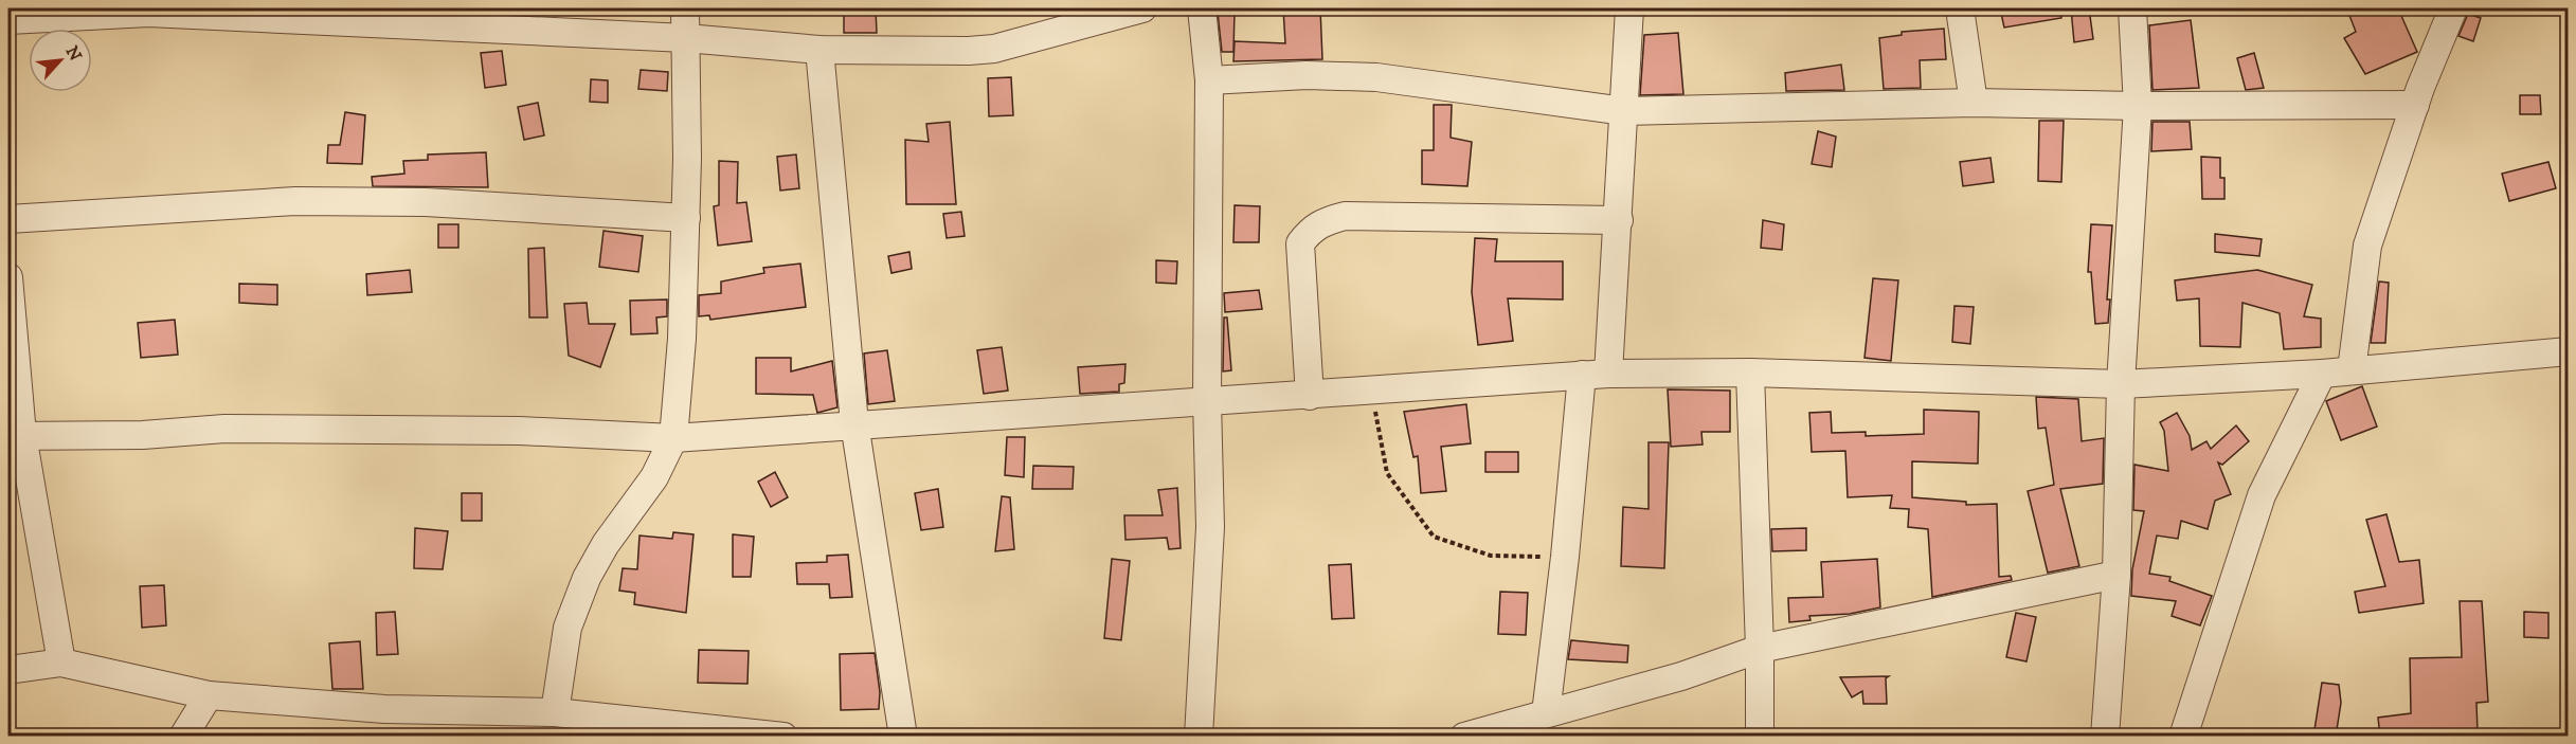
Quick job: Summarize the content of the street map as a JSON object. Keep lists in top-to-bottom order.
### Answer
{
  "north": "top right"
}
